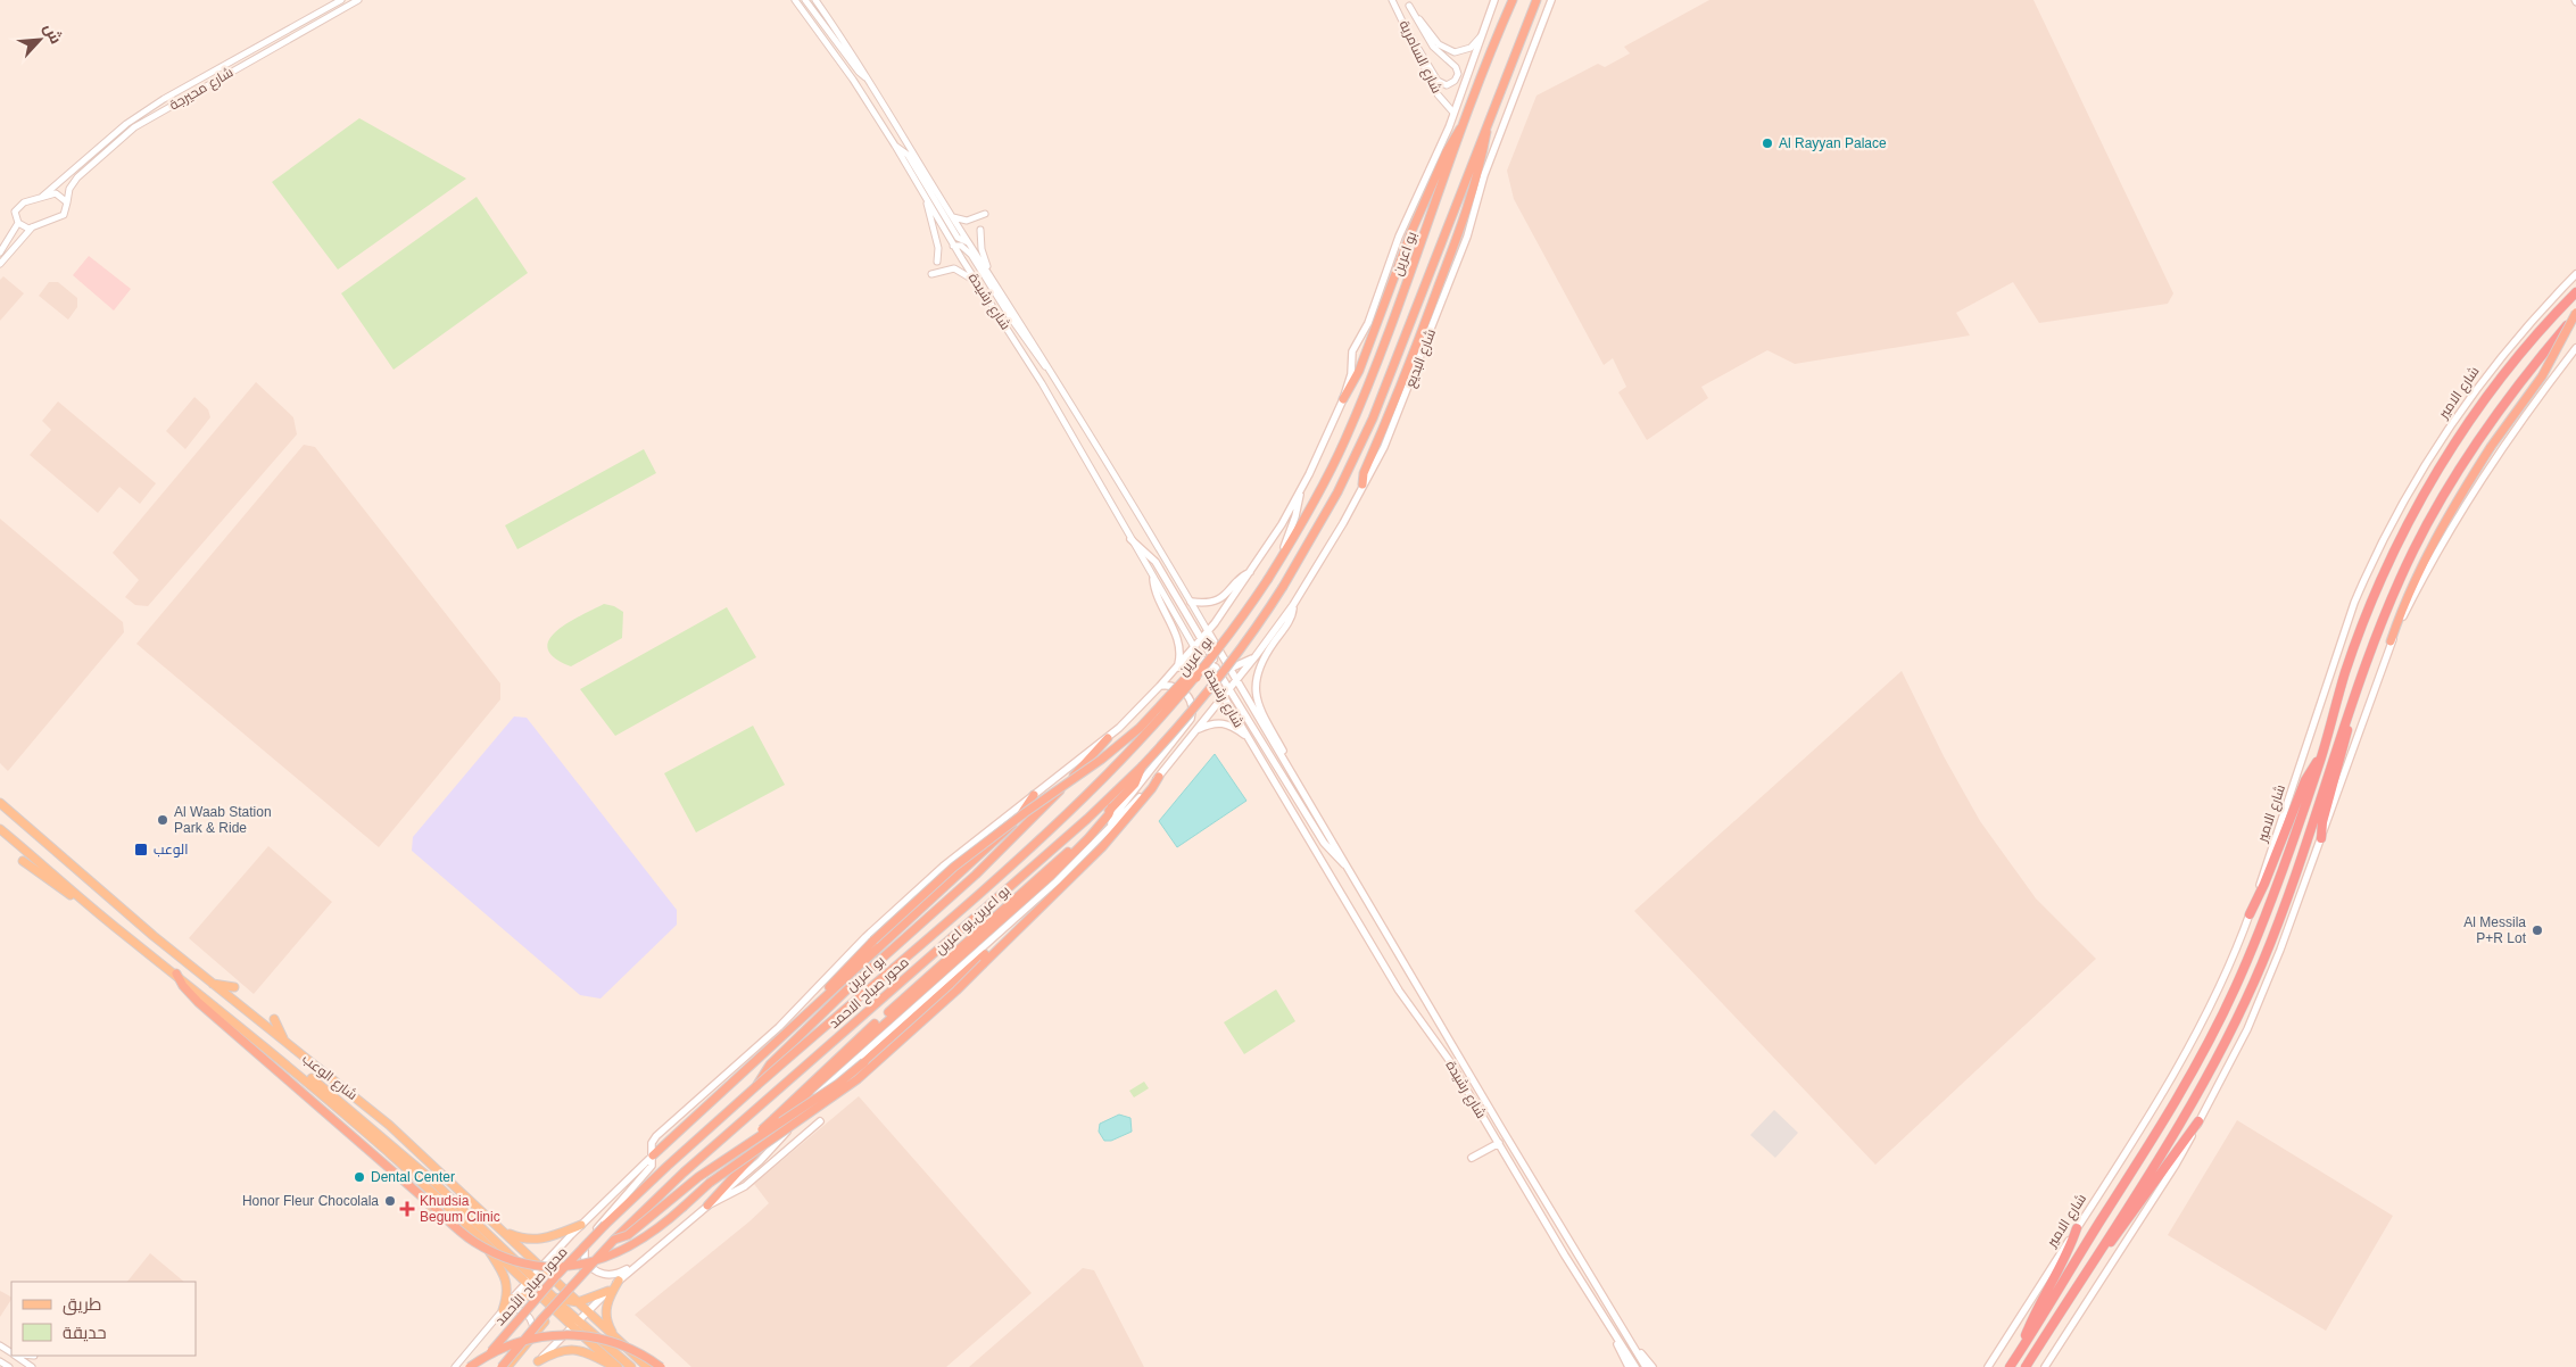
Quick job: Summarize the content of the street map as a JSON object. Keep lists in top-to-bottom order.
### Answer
{
  "streets": {
    "highway": [
      "بو اعرين",
      "شارع الامير",
      "بو اعرين,بو اعرين",
      "محور صباح الاحمد",
      "محور صباح الأحمد"
    ],
    "main road": ["شارع رشيدة", "شارع البديع", "شارع الوعب"],
    "street": ["شارع السامرية", "شارع محيرجة"]
  },
  "crossings": [
    ["بو اعرين", "شارع رشيدة"],
    ["بو اعرين", "محور صباح الأحمد"],
    ["شارع رشيدة", "شارع البديع"],
    ["محور صباح الاحمد", "محور صباح الأحمد"],
    ["شارع الوعب", "محور صباح الأحمد"]
  ],
  "places": {
    "other": [
      "Al Rayyan Palace",
      "Al Waab Station Park & Ride",
      "Al Messila P+R Lot",
      "Dental Center",
      "Honor Fleur Chocolala"
    ],
    "transit": ["الوعب"],
    "health": ["Khudsia Begum Clinic"]
  },
  "legend": ["طريق", "حديقة"],
  "north": "top right"
}
